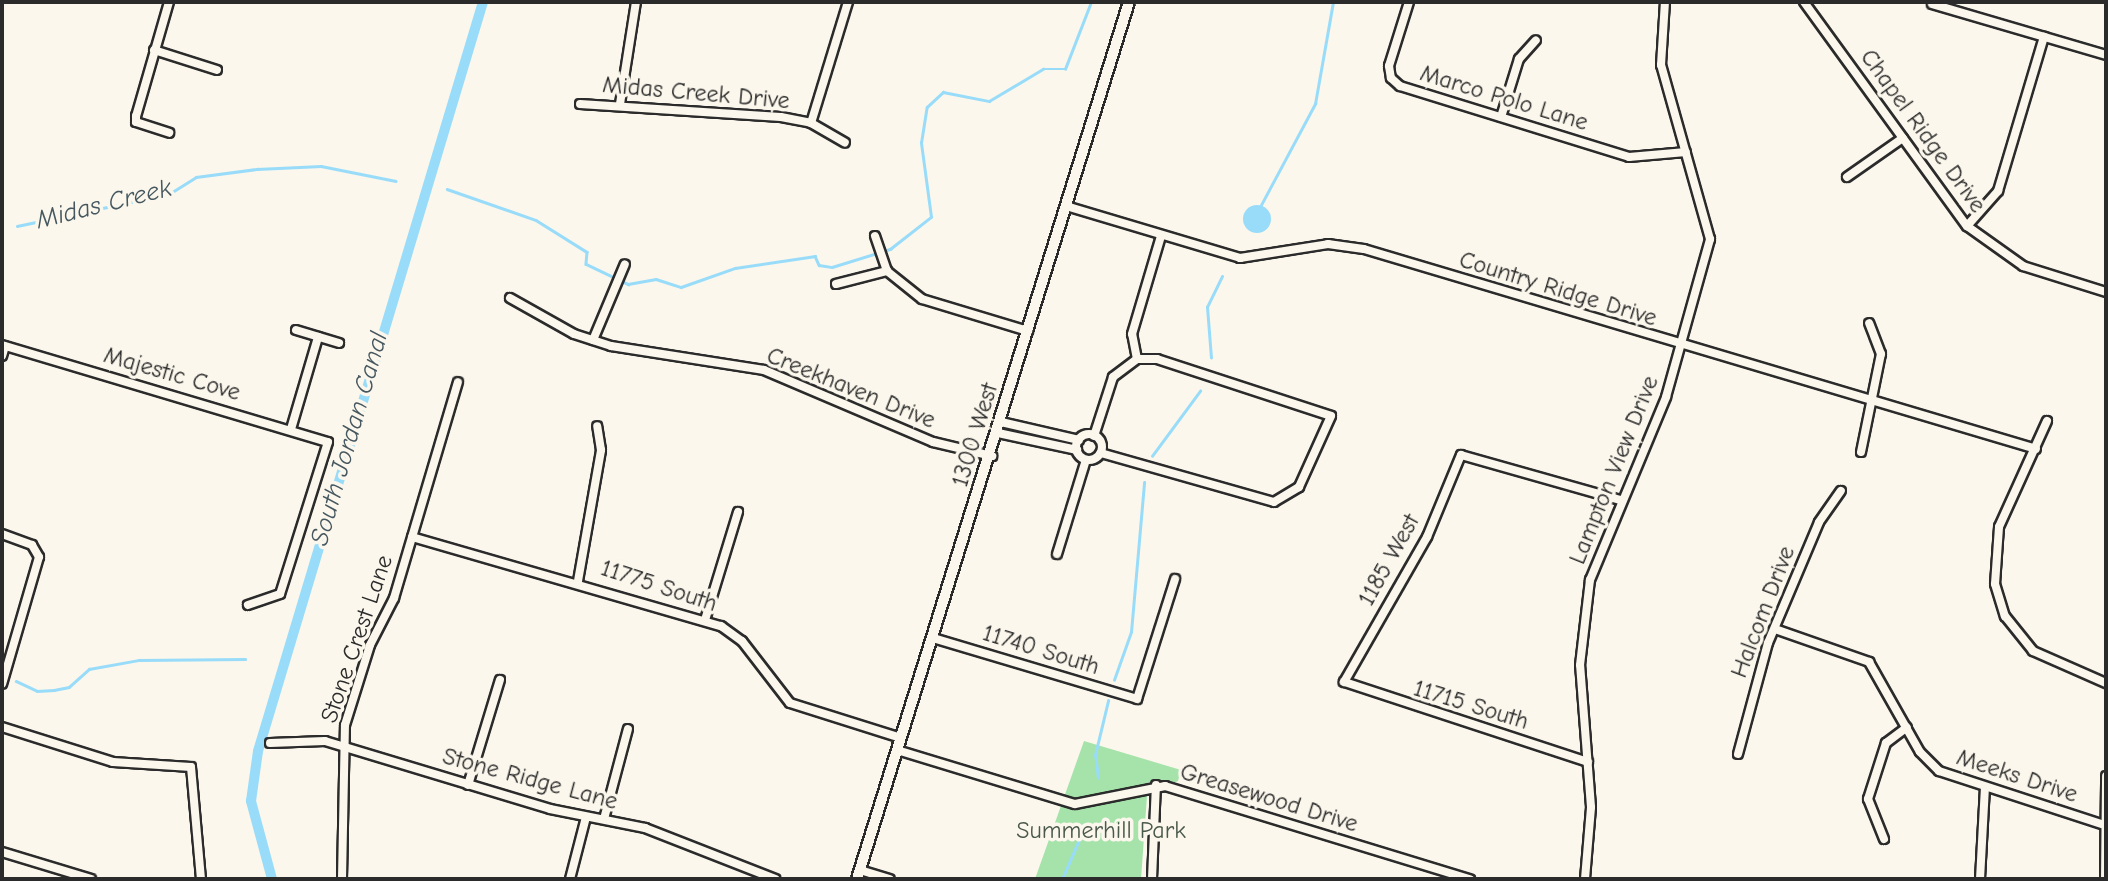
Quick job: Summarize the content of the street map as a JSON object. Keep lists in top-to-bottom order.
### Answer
{
  "streets": {
    "street": [
      "Midas Creek Drive",
      "Marco Polo Lane",
      "Chapel Ridge Drive",
      "Country Ridge Drive",
      "Majestic Cove",
      "Creekhaven Drive",
      "1300 West",
      "Lampton View Drive",
      "1185 West",
      "11775 South",
      "Halcom Drive",
      "Stone Crest Lane",
      "11740 South",
      "11715 South",
      "Meeks Drive",
      "Stone Ridge Lane",
      "Greasewood Drive"
    ]
  },
  "crossings": [
    ["Marco Polo Lane", "Lampton View Drive"],
    ["Country Ridge Drive", "1300 West"],
    ["Country Ridge Drive", "Lampton View Drive"],
    ["Creekhaven Drive", "1300 West"],
    ["1300 West", "11775 South"],
    ["1300 West", "11740 South"],
    ["1300 West", "Greasewood Drive"],
    ["Lampton View Drive", "1185 West"],
    ["Lampton View Drive", "11715 South"],
    ["1185 West", "11715 South"],
    ["11775 South", "Stone Crest Lane"],
    ["Halcom Drive", "Meeks Drive"],
    ["Stone Crest Lane", "Stone Ridge Lane"]
  ],
  "water": ["Midas Creek", "South Jordan Canal"],
  "parks": ["Summerhill Park"]
}
